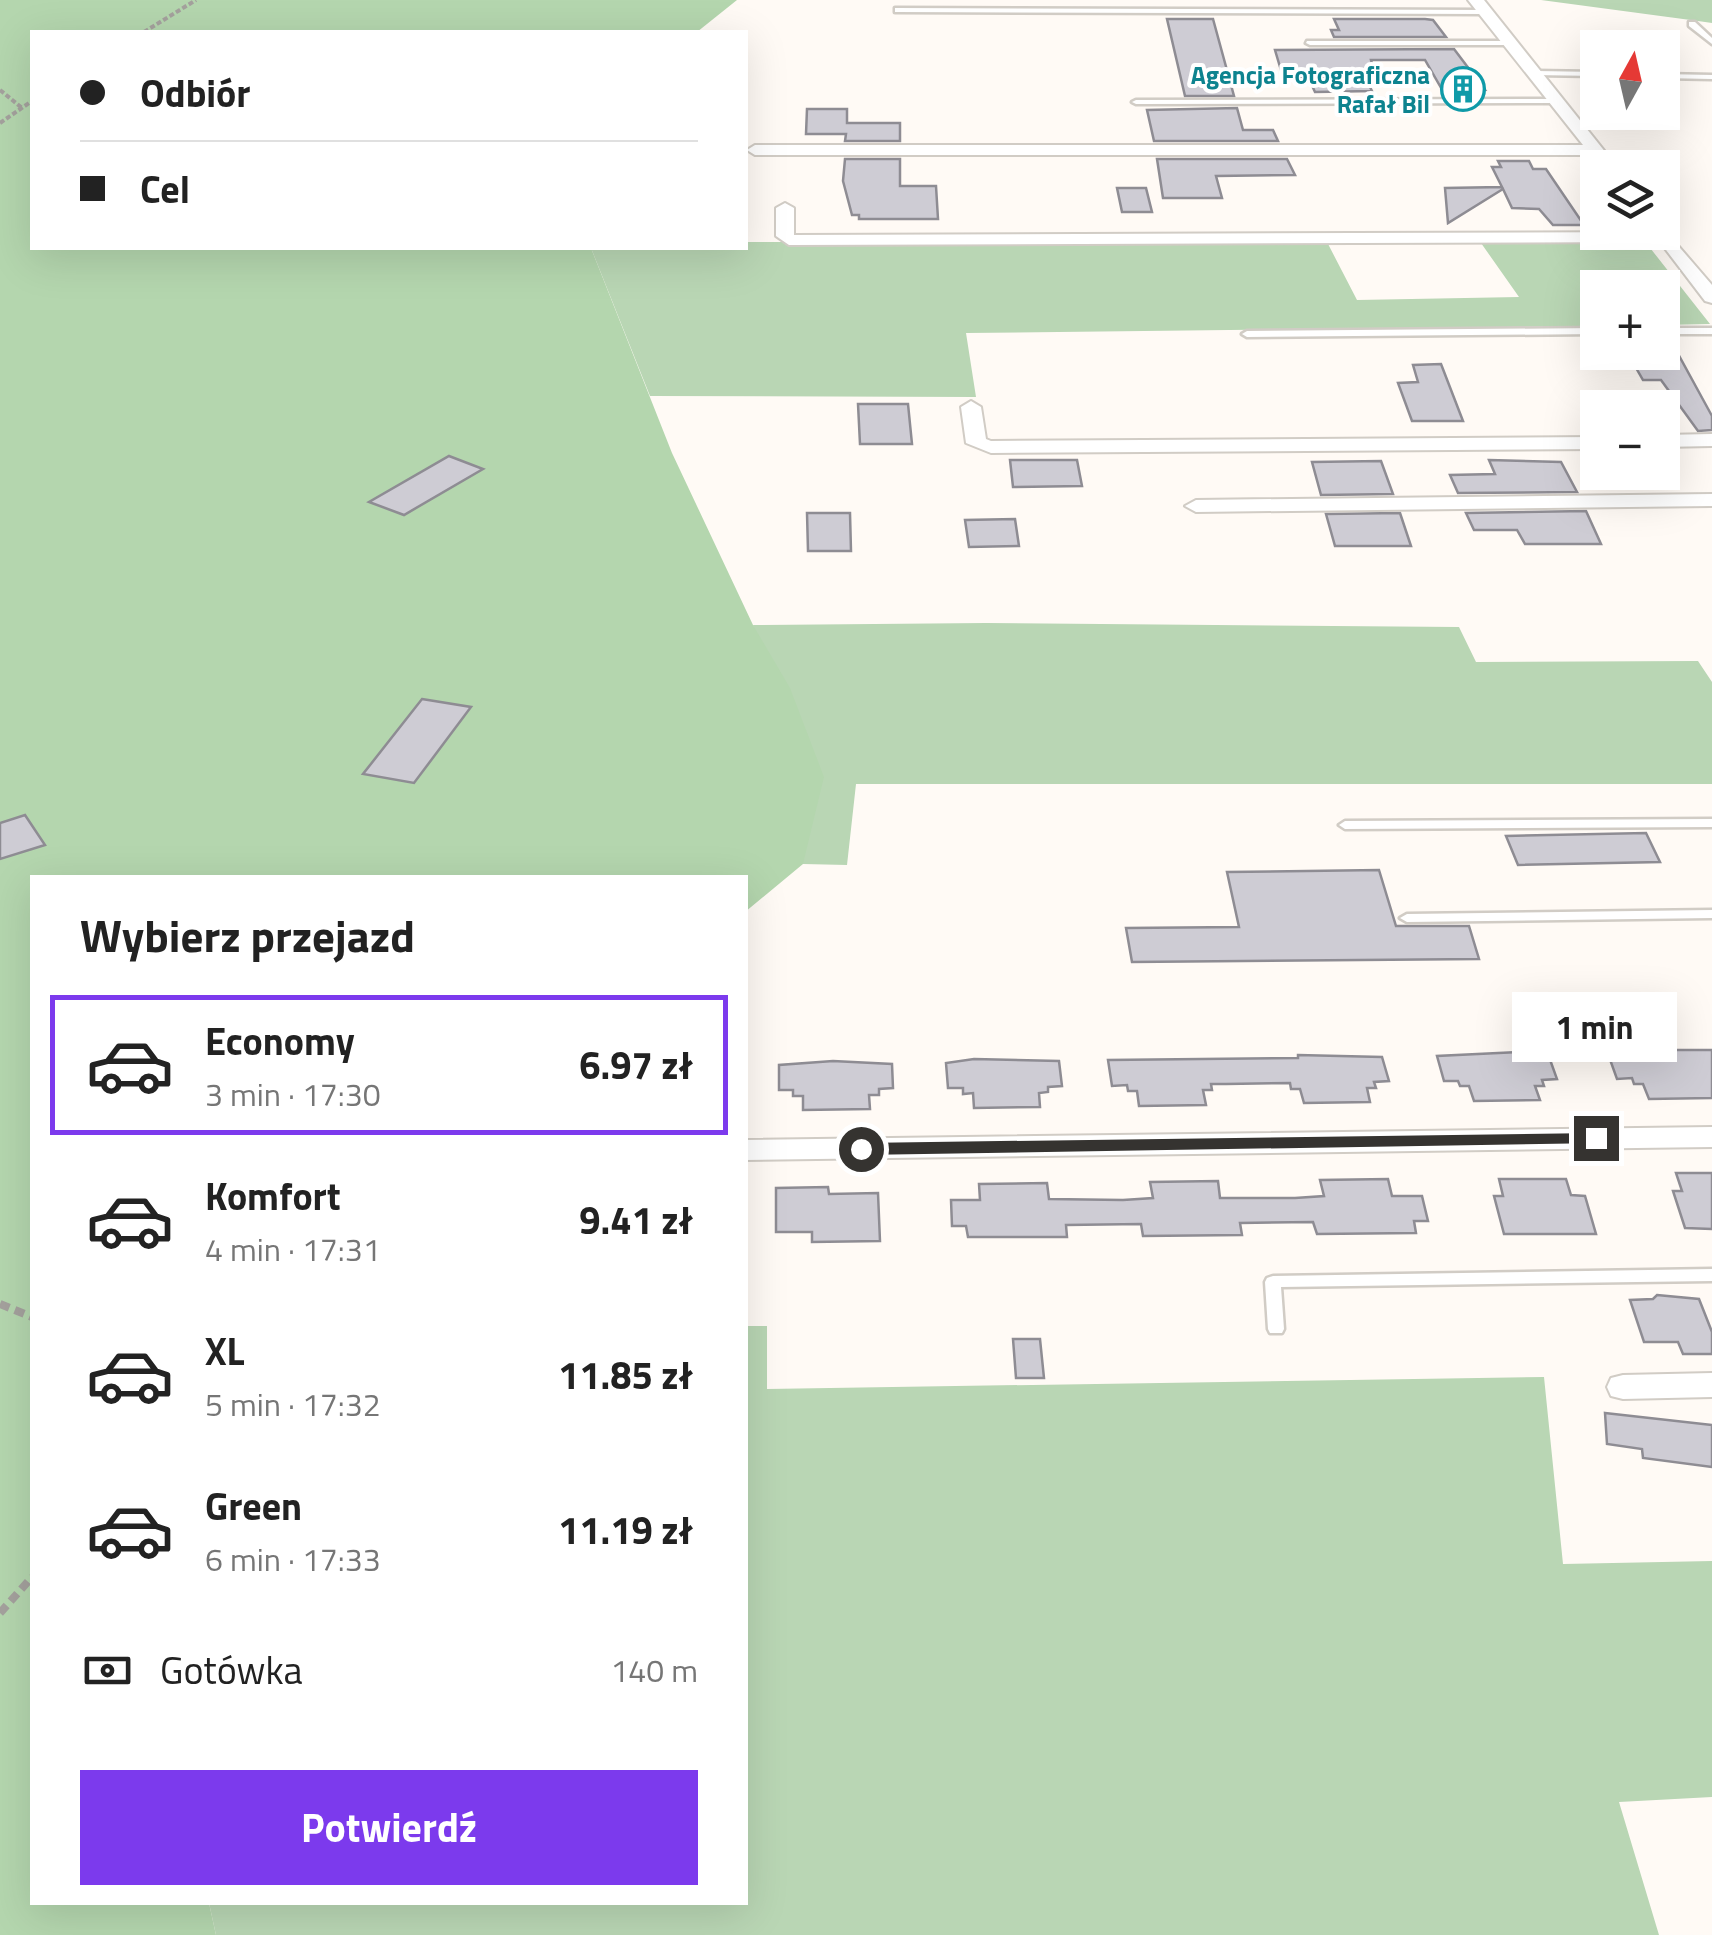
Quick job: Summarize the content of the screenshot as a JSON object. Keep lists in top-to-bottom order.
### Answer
{
  "places": {
    "building": ["Agencja Fotograficzna Rafał Bil"]
  },
  "north": "top",
  "page": {
    "map_buttons": ["+", "−"],
    "banner": ["Odbiór", "Cel"],
    "heading": "Wybierz przejazd",
    "bubble": "1 min",
    "list": [
      {
        "name": "Economy",
        "note": "3 min · 17:30",
        "value": "6.97 zł"
      },
      {
        "name": "Komfort",
        "note": "4 min · 17:31",
        "value": "9.41 zł"
      },
      {
        "name": "XL",
        "note": "5 min · 17:32",
        "value": "11.85 zł"
      },
      {
        "name": "Green",
        "note": "6 min · 17:33",
        "value": "11.19 zł"
      }
    ],
    "pay": ["Gotówka", "140 m"],
    "buttons": "Potwierdź"
  }
}
